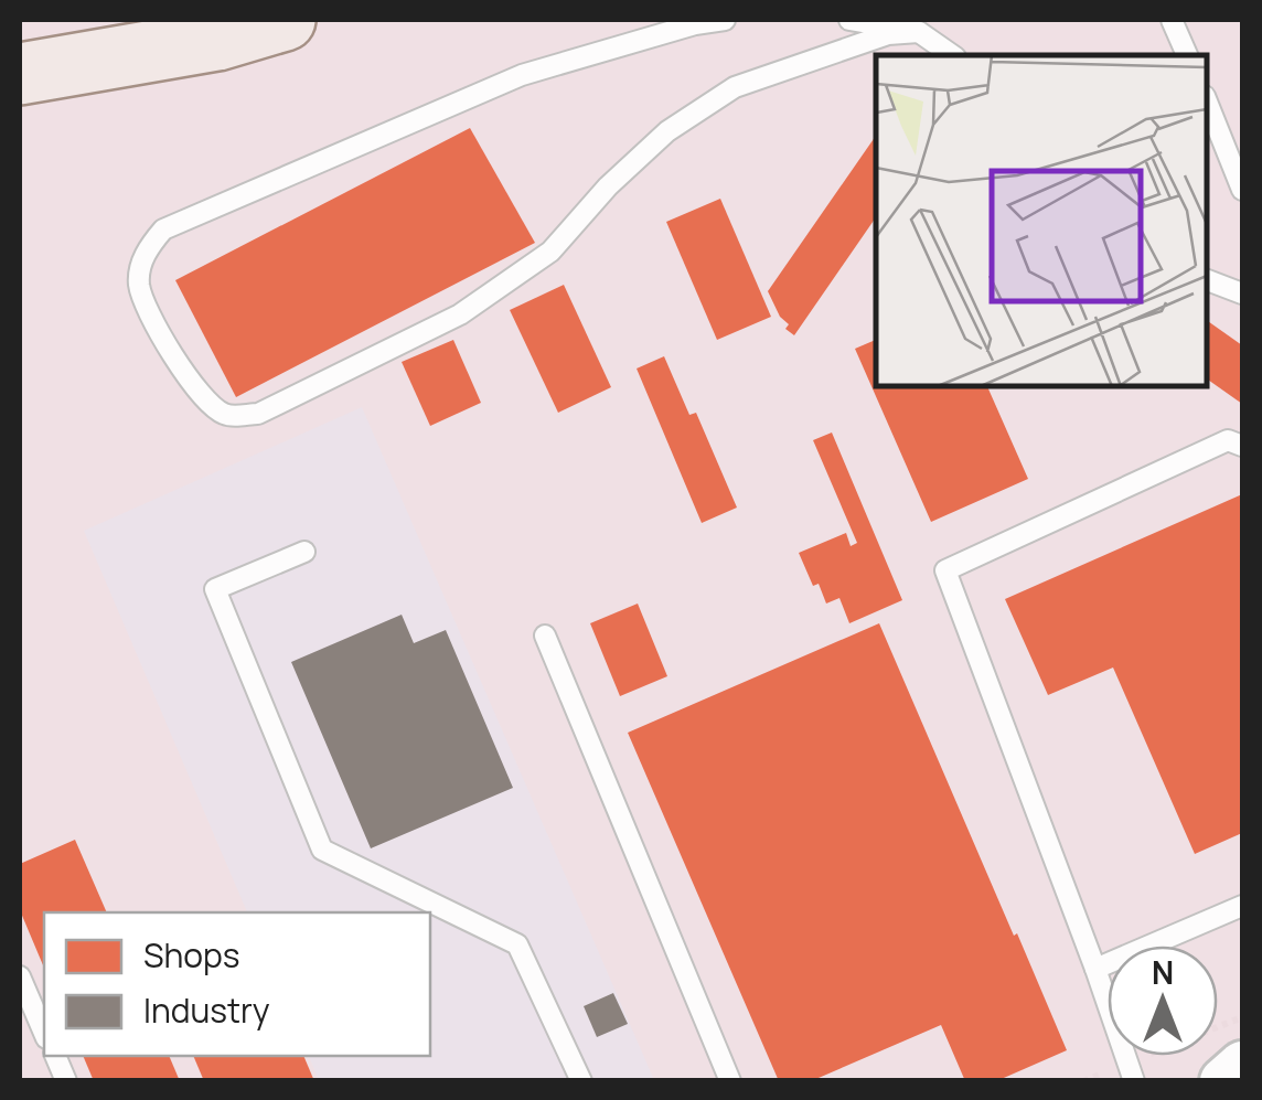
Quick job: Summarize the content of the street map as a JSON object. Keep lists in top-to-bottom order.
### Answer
{
  "legend": ["Shops", "Industry"],
  "north": "top"
}
